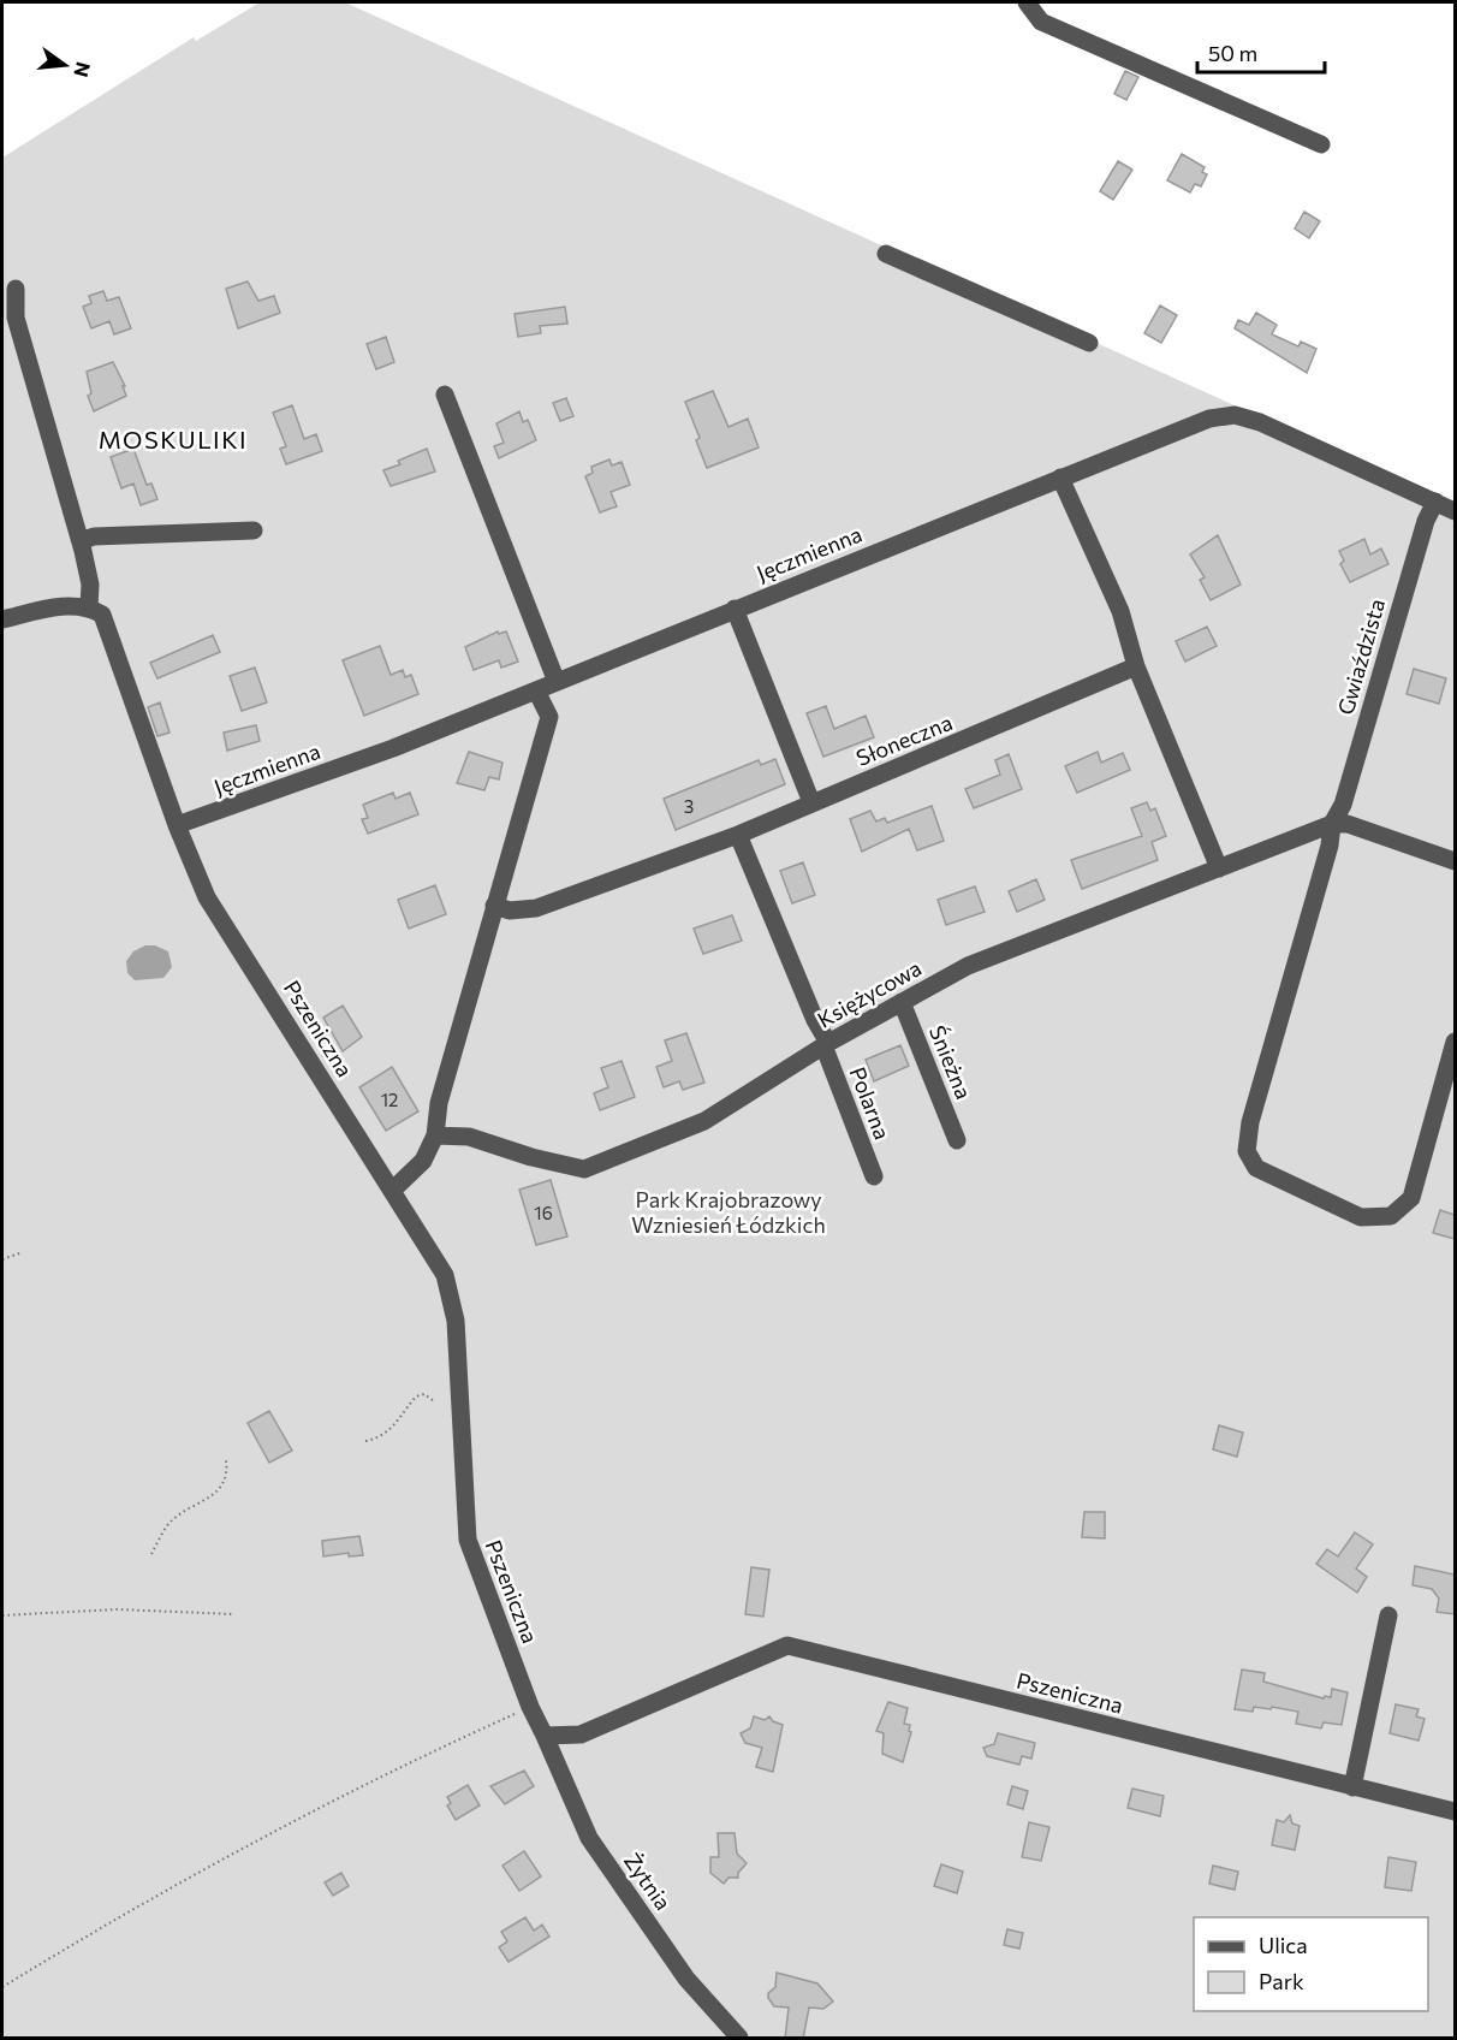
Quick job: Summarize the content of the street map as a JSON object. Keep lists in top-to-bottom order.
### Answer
{
  "streets": {
    "street": [
      "Jęczmienna",
      "Gwiaździsta",
      "Słoneczna",
      "Księżycowa",
      "Pszeniczna",
      "Śnieżna",
      "Polarna",
      "Żytnia"
    ]
  },
  "crossings": [
    ["Jęczmienna", "Gwiaździsta"],
    ["Jęczmienna", "Pszeniczna"],
    ["Gwiaździsta", "Księżycowa"],
    ["Słoneczna", "Polarna"],
    ["Księżycowa", "Śnieżna"],
    ["Księżycowa", "Polarna"],
    ["Pszeniczna", "Żytnia"]
  ],
  "districts": ["MOSKULIKI"],
  "parks": ["Park Krajobrazowy Wzniesień Łódzkich"],
  "house_numbers": ["3", "12", "16"],
  "legend": ["Ulica", "Park"],
  "scale_bar": "50 m",
  "north": "right"
}
